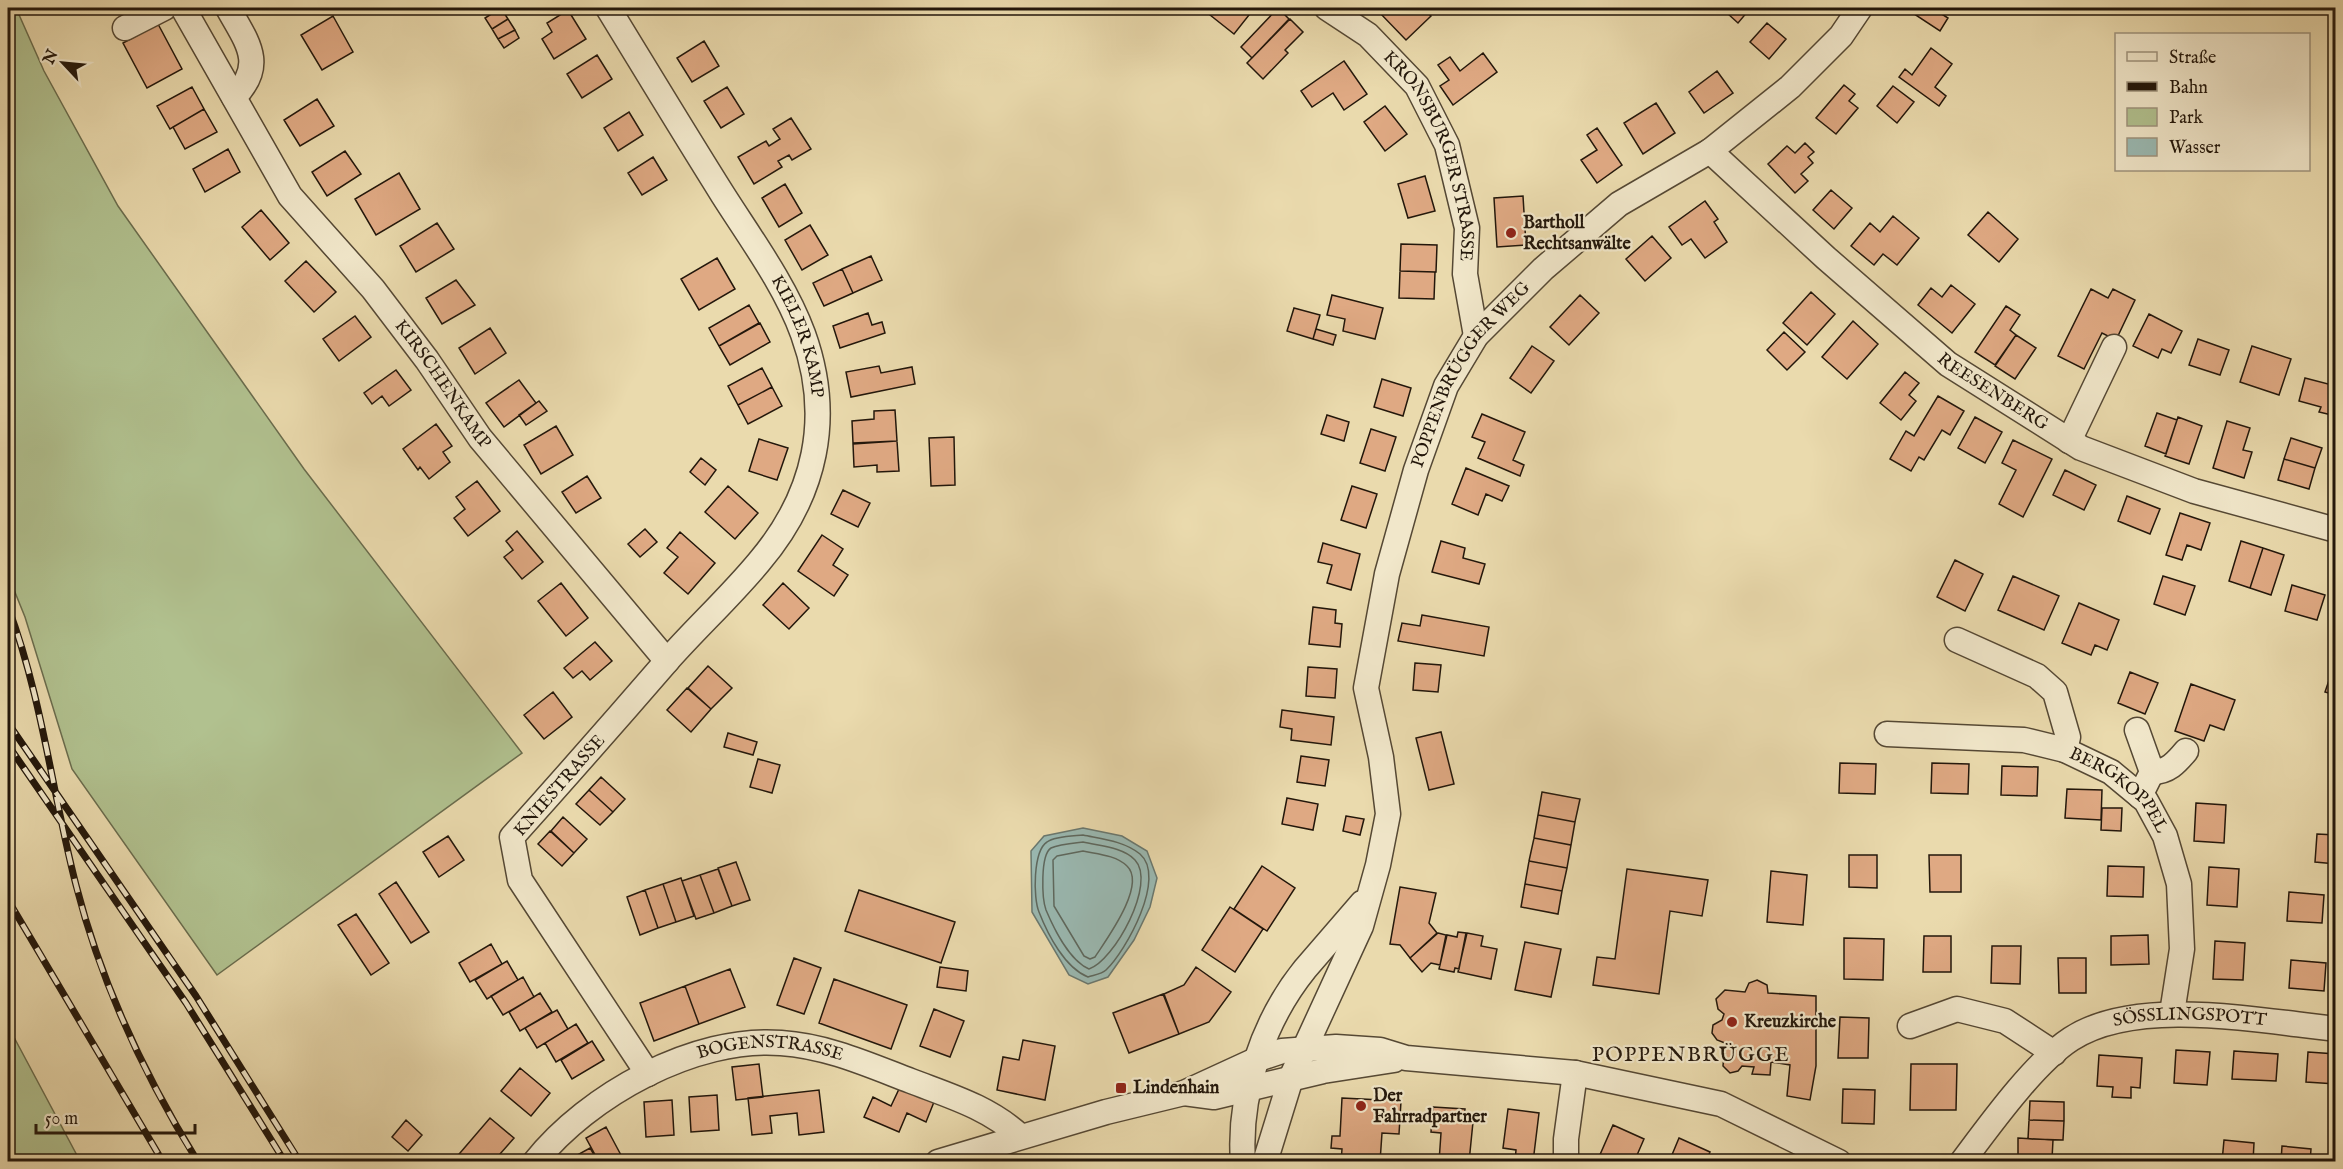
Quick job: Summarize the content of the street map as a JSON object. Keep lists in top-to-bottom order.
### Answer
{
  "streets": {
    "street": [
      "KRONSBURGER STRASSE",
      "KIELER KAMP",
      "POPPENBRÜGGER WEG",
      "KIRSCHENKAMP",
      "REESENBERG",
      "KNIESTRASSE",
      "BERGKOPPEL",
      "SÖSSLINGSPOTT",
      "BOGENSTRASSE"
    ]
  },
  "crossings": [
    ["KRONSBURGER STRASSE", "POPPENBRÜGGER WEG"],
    ["KIELER KAMP", "KIRSCHENKAMP"],
    ["KIELER KAMP", "KNIESTRASSE"],
    ["POPPENBRÜGGER WEG", "REESENBERG"],
    ["KIRSCHENKAMP", "KNIESTRASSE"],
    ["KNIESTRASSE", "BOGENSTRASSE"],
    ["BERGKOPPEL", "SÖSSLINGSPOTT"]
  ],
  "districts": ["POPPENBRÜGGE"],
  "places": {
    "other": ["Bartholl Rechtsanwälte", "Kreuzkirche", "Der Fahrradpartner"],
    "transit": ["Lindenhain"]
  },
  "legend": [
    "Straße",
    "Bahn",
    "Park",
    "Wasser"
  ],
  "scale_bar": "50 m",
  "north": "top left"
}
